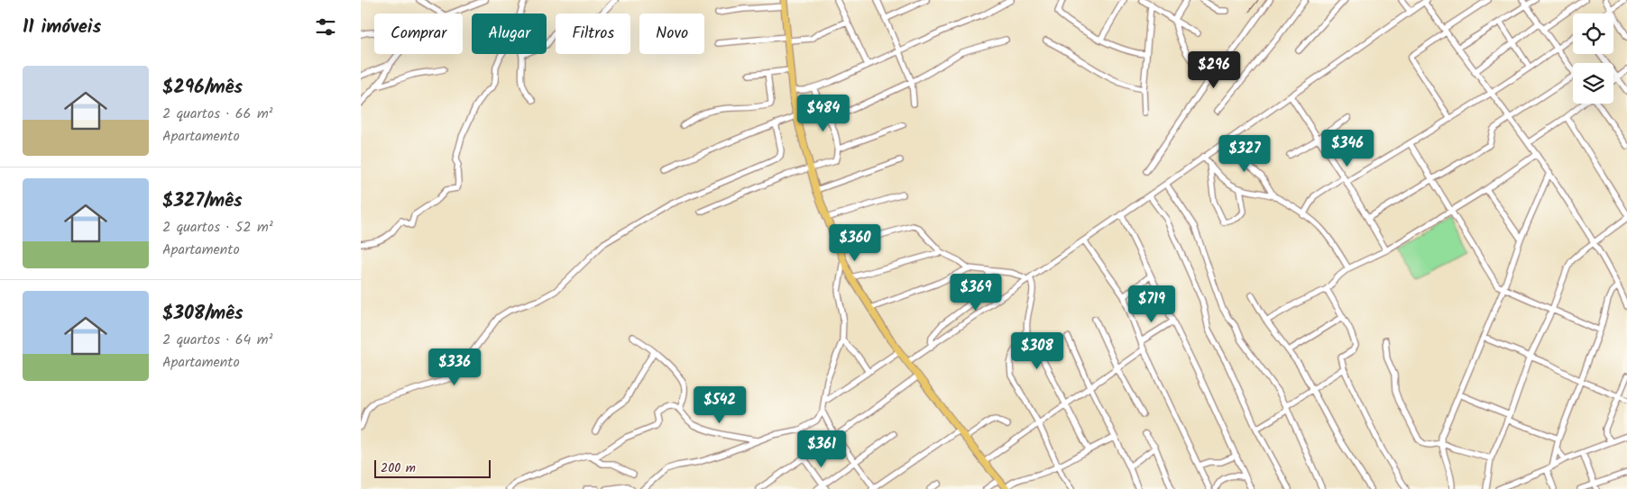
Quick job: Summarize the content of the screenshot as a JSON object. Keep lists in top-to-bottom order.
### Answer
{
  "scale_bar": "200 m",
  "page": {
    "heading": "11 imóveis",
    "chip": [
      "Comprar",
      "Alugar",
      "Filtros",
      "Novo"
    ],
    "price": [
      "$296",
      "$484",
      "$346",
      "$327",
      "$360",
      "$369",
      "$719",
      "$308",
      "$336",
      "$542",
      "$361"
    ],
    "list": [
      {
        "name": "$296/mês",
        "note": "2 quartos · 66 m² · Apartamento"
      },
      {
        "name": "$327/mês",
        "note": "2 quartos · 52 m² · Apartamento"
      },
      {
        "name": "$308/mês",
        "note": "2 quartos · 64 m² · Apartamento"
      }
    ],
    "scale": "200 m"
  }
}
